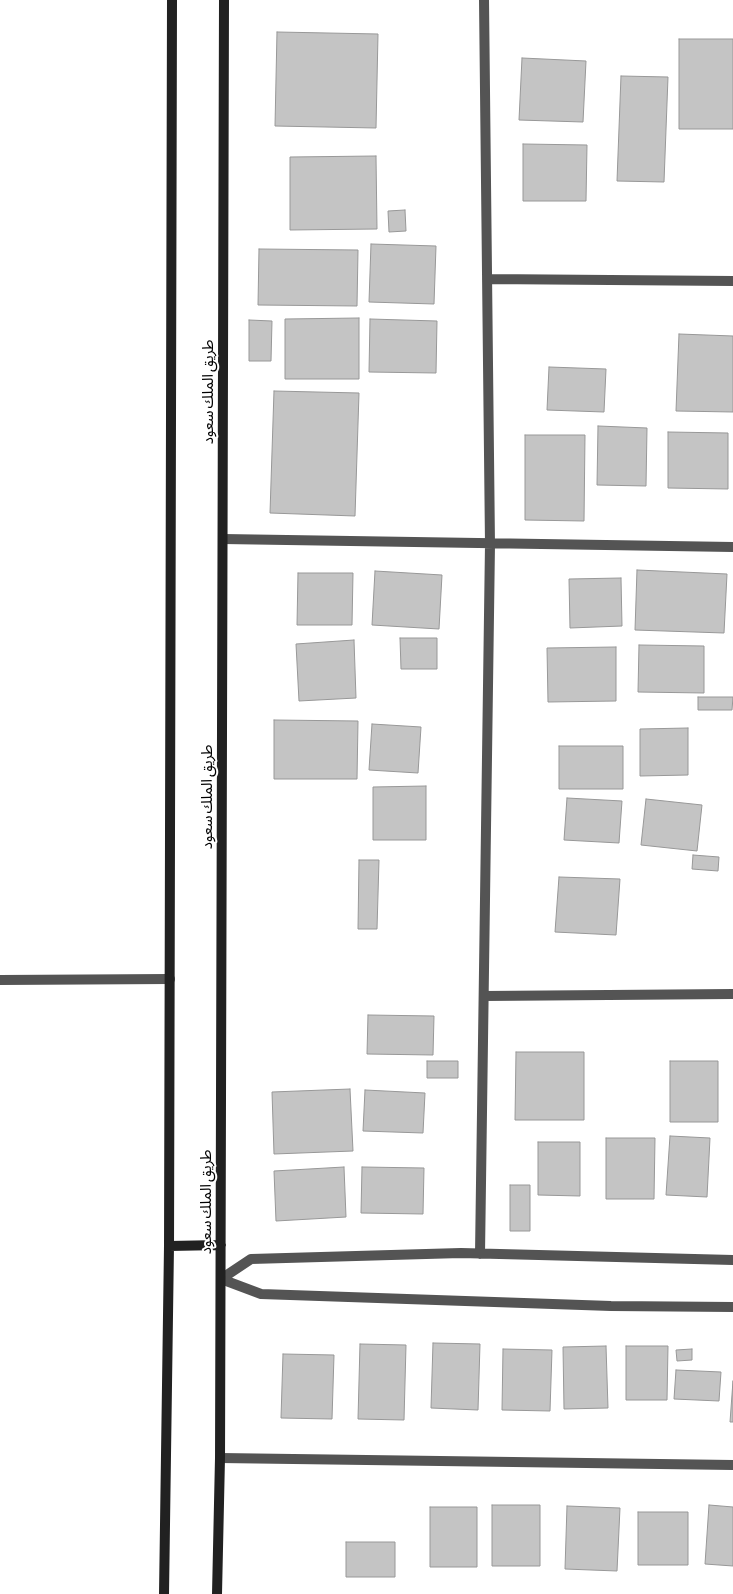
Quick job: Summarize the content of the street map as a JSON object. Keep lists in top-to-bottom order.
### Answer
{
  "streets": {
    "main road": ["طريق الملك سعود"]
  }
}
